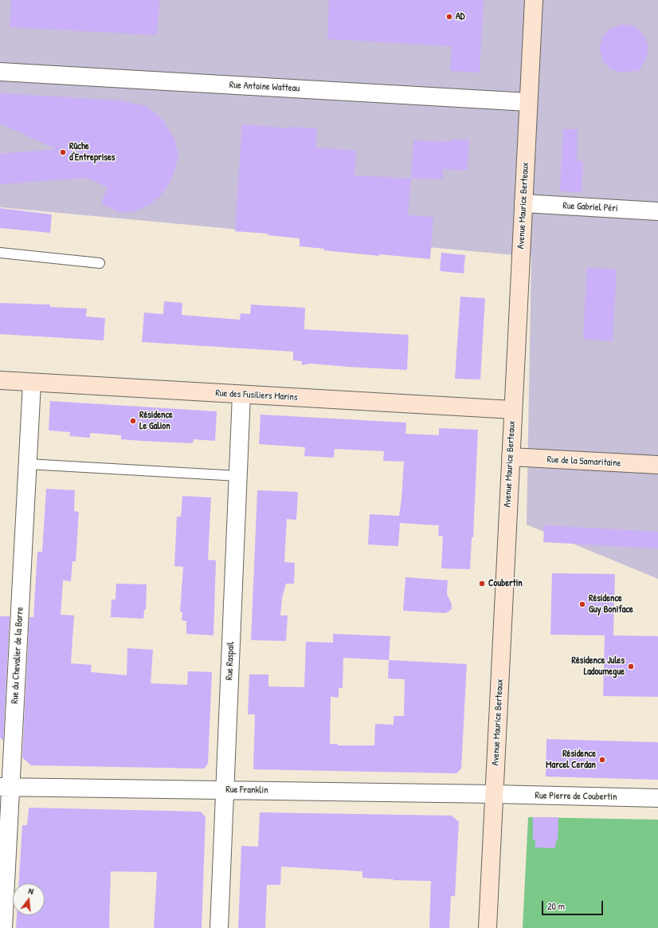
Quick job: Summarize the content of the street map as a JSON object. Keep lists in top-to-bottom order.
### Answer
{
  "streets": {
    "street": [
      "Rue Antoine Watteau",
      "Avenue Maurice Berteaux",
      "Rue Gabriel Péri",
      "Rue des Fusiliers Marins",
      "Rue de la Samaritaine",
      "Rue du Chevalier de la Barre",
      "Rue Raspail",
      "Rue Franklin",
      "Rue Pierre de Coubertin"
    ]
  },
  "crossings": [
    ["Rue Antoine Watteau", "Avenue Maurice Berteaux"],
    ["Avenue Maurice Berteaux", "Rue Gabriel Péri"],
    ["Avenue Maurice Berteaux", "Rue des Fusiliers Marins"],
    ["Avenue Maurice Berteaux", "Rue de la Samaritaine"],
    ["Avenue Maurice Berteaux", "Rue Franklin"],
    ["Avenue Maurice Berteaux", "Rue Pierre de Coubertin"],
    ["Rue des Fusiliers Marins", "Rue du Chevalier de la Barre"],
    ["Rue des Fusiliers Marins", "Rue Raspail"],
    ["Rue du Chevalier de la Barre", "Rue Franklin"],
    ["Rue Raspail", "Rue Franklin"],
    ["Rue Franklin", "Rue Pierre de Coubertin"]
  ],
  "places": [
    "AD",
    "Rûche d'Entreprises",
    "Résidence Le Galion",
    "Coubertin",
    "Résidence Guy Boniface",
    "Résidence Jules Ladoumegue",
    "Résidence Marcel Cerdan"
  ],
  "scale_bar": "20 m",
  "north": "top"
}
